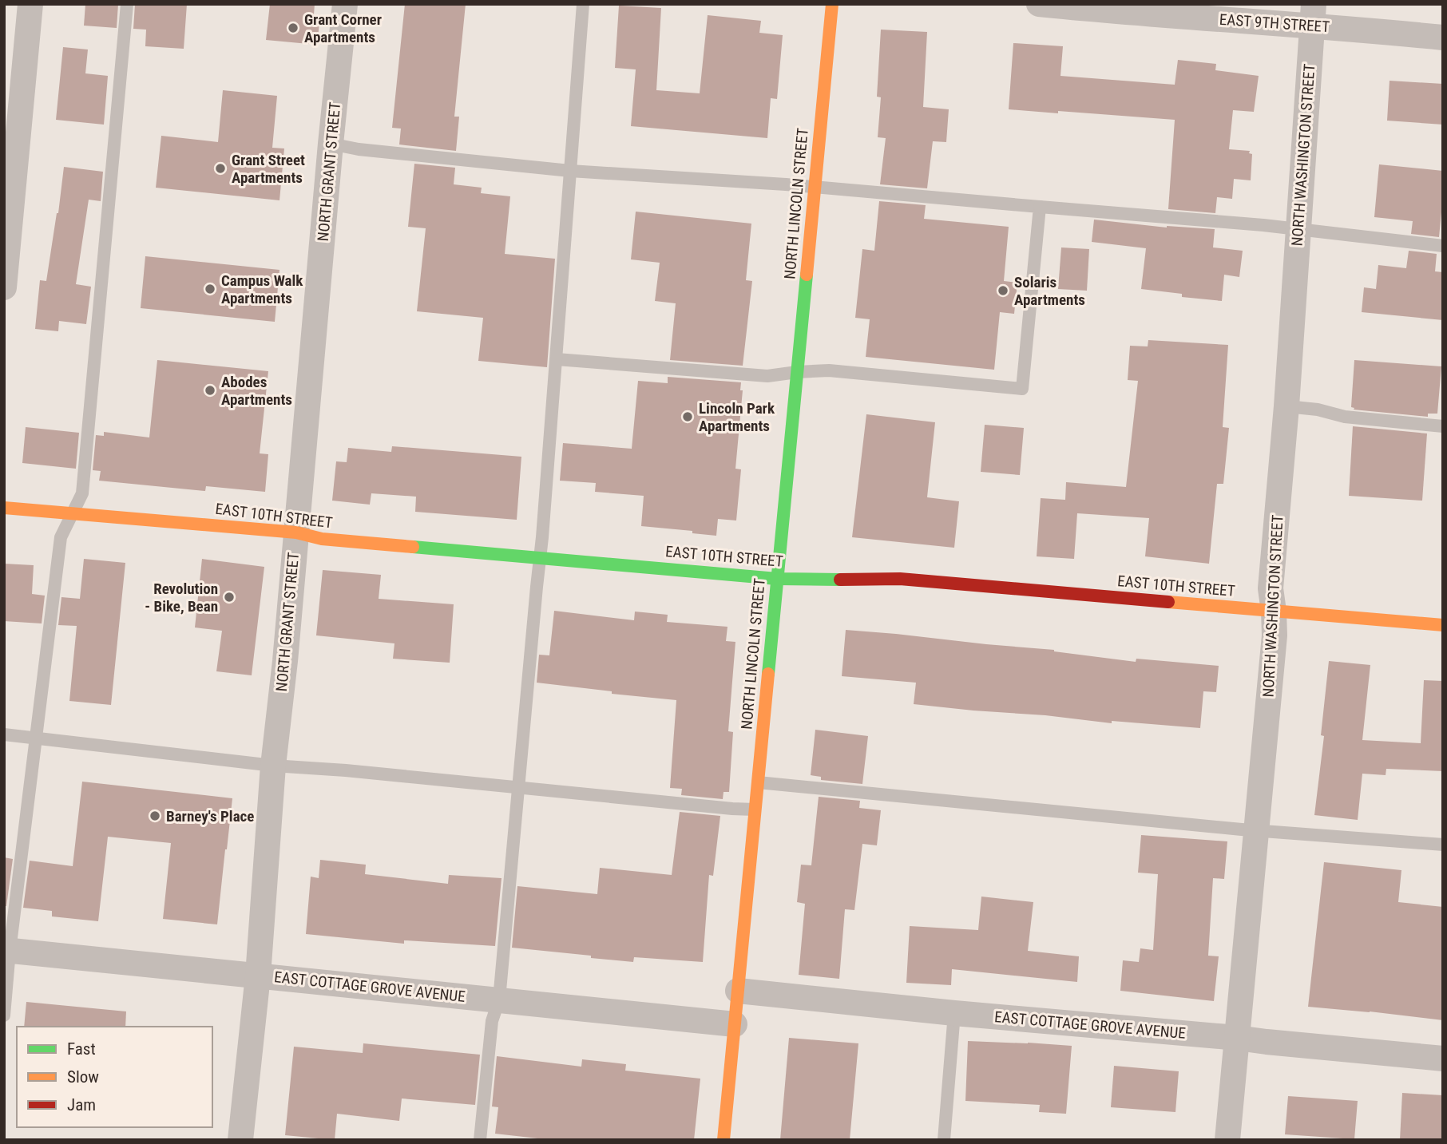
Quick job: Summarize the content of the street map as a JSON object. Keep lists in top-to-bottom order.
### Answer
{
  "streets": {
    "street": [
      "EAST 9TH STREET",
      "NORTH WASHINGTON STREET",
      "NORTH GRANT STREET",
      "NORTH LINCOLN STREET",
      "EAST 10TH STREET",
      "EAST COTTAGE GROVE AVENUE"
    ]
  },
  "crossings": [
    ["EAST 9TH STREET", "NORTH WASHINGTON STREET"],
    ["NORTH WASHINGTON STREET", "EAST 10TH STREET"],
    ["NORTH WASHINGTON STREET", "EAST COTTAGE GROVE AVENUE"],
    ["NORTH GRANT STREET", "EAST 10TH STREET"],
    ["NORTH GRANT STREET", "EAST COTTAGE GROVE AVENUE"],
    ["NORTH LINCOLN STREET", "EAST 10TH STREET"],
    ["NORTH LINCOLN STREET", "EAST COTTAGE GROVE AVENUE"]
  ],
  "places": [
    "Grant Corner Apartments",
    "Grant Street Apartments",
    "Campus Walk Apartments",
    "Solaris Apartments",
    "Abodes Apartments",
    "Lincoln Park Apartments",
    "Revolution - Bike, Bean",
    "Barney's Place"
  ],
  "legend": ["Fast", "Slow", "Jam"]
}
